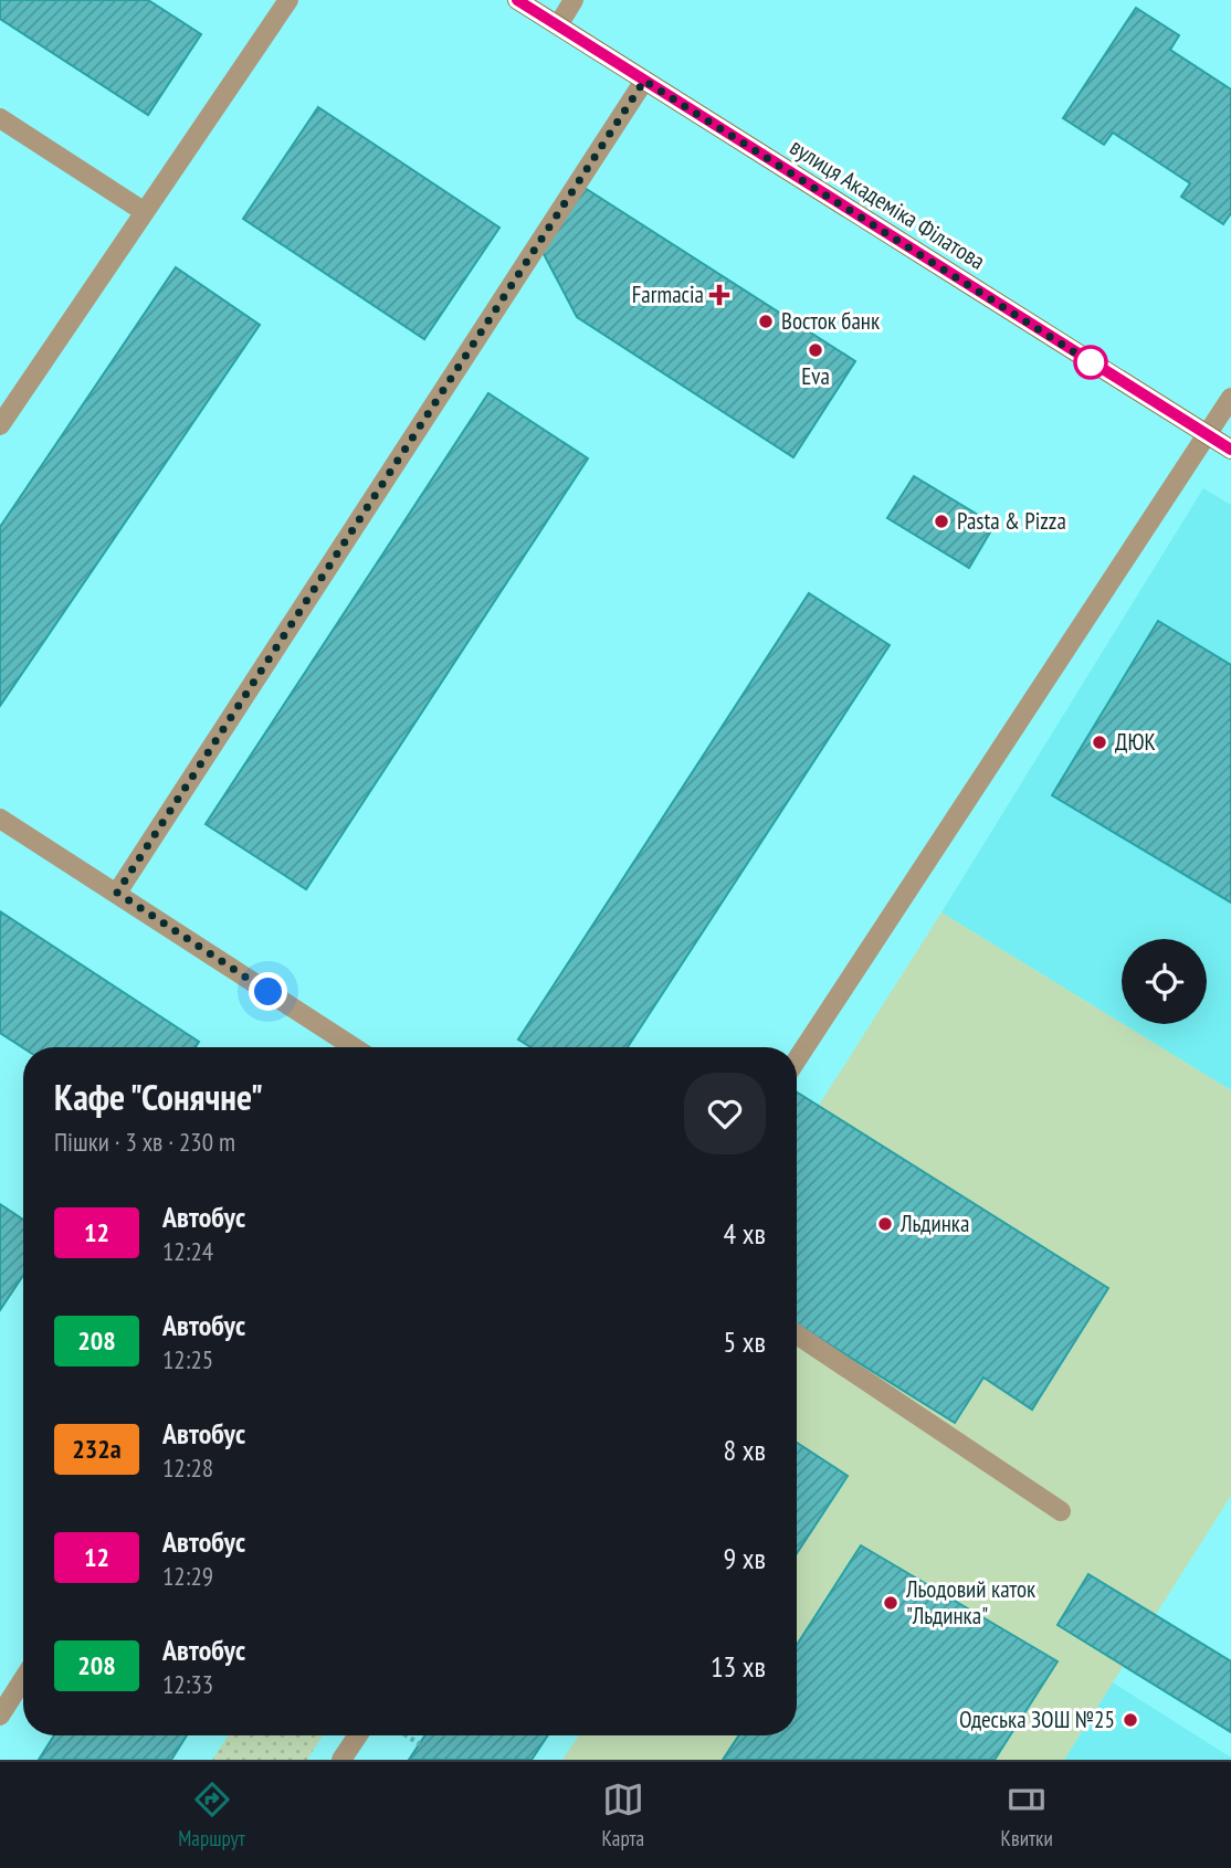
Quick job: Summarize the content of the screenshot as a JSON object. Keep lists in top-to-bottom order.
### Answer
{
  "streets": {
    "main road": ["вулиця Академіка Філатова"]
  },
  "places": {
    "health": ["Farmacia"],
    "other": [
      "Восток банк",
      "Eva",
      "Pasta & Pizza",
      "ДЮК",
      "Льдинка",
      "Льодовий каток \"Льдинка\"",
      "Одеська ЗОШ №25"
    ]
  },
  "lines": ["bus line 12"],
  "page": {
    "heading": ["Кафе \"Сонячне\"", "Пішки · 3 хв · 230 m"],
    "list": [
      {
        "mark": "12",
        "name": "Автобус",
        "note": "12:24",
        "value": "4 хв"
      },
      {
        "mark": "208",
        "name": "Автобус",
        "note": "12:25",
        "value": "5 хв"
      },
      {
        "mark": "232а",
        "name": "Автобус",
        "note": "12:28",
        "value": "8 хв"
      },
      {
        "mark": "12",
        "name": "Автобус",
        "note": "12:29",
        "value": "9 хв"
      },
      {
        "mark": "208",
        "name": "Автобус",
        "note": "12:33",
        "value": "13 хв"
      }
    ],
    "tabs": ["Маршрут", "Карта", "Квитки"]
  }
}
